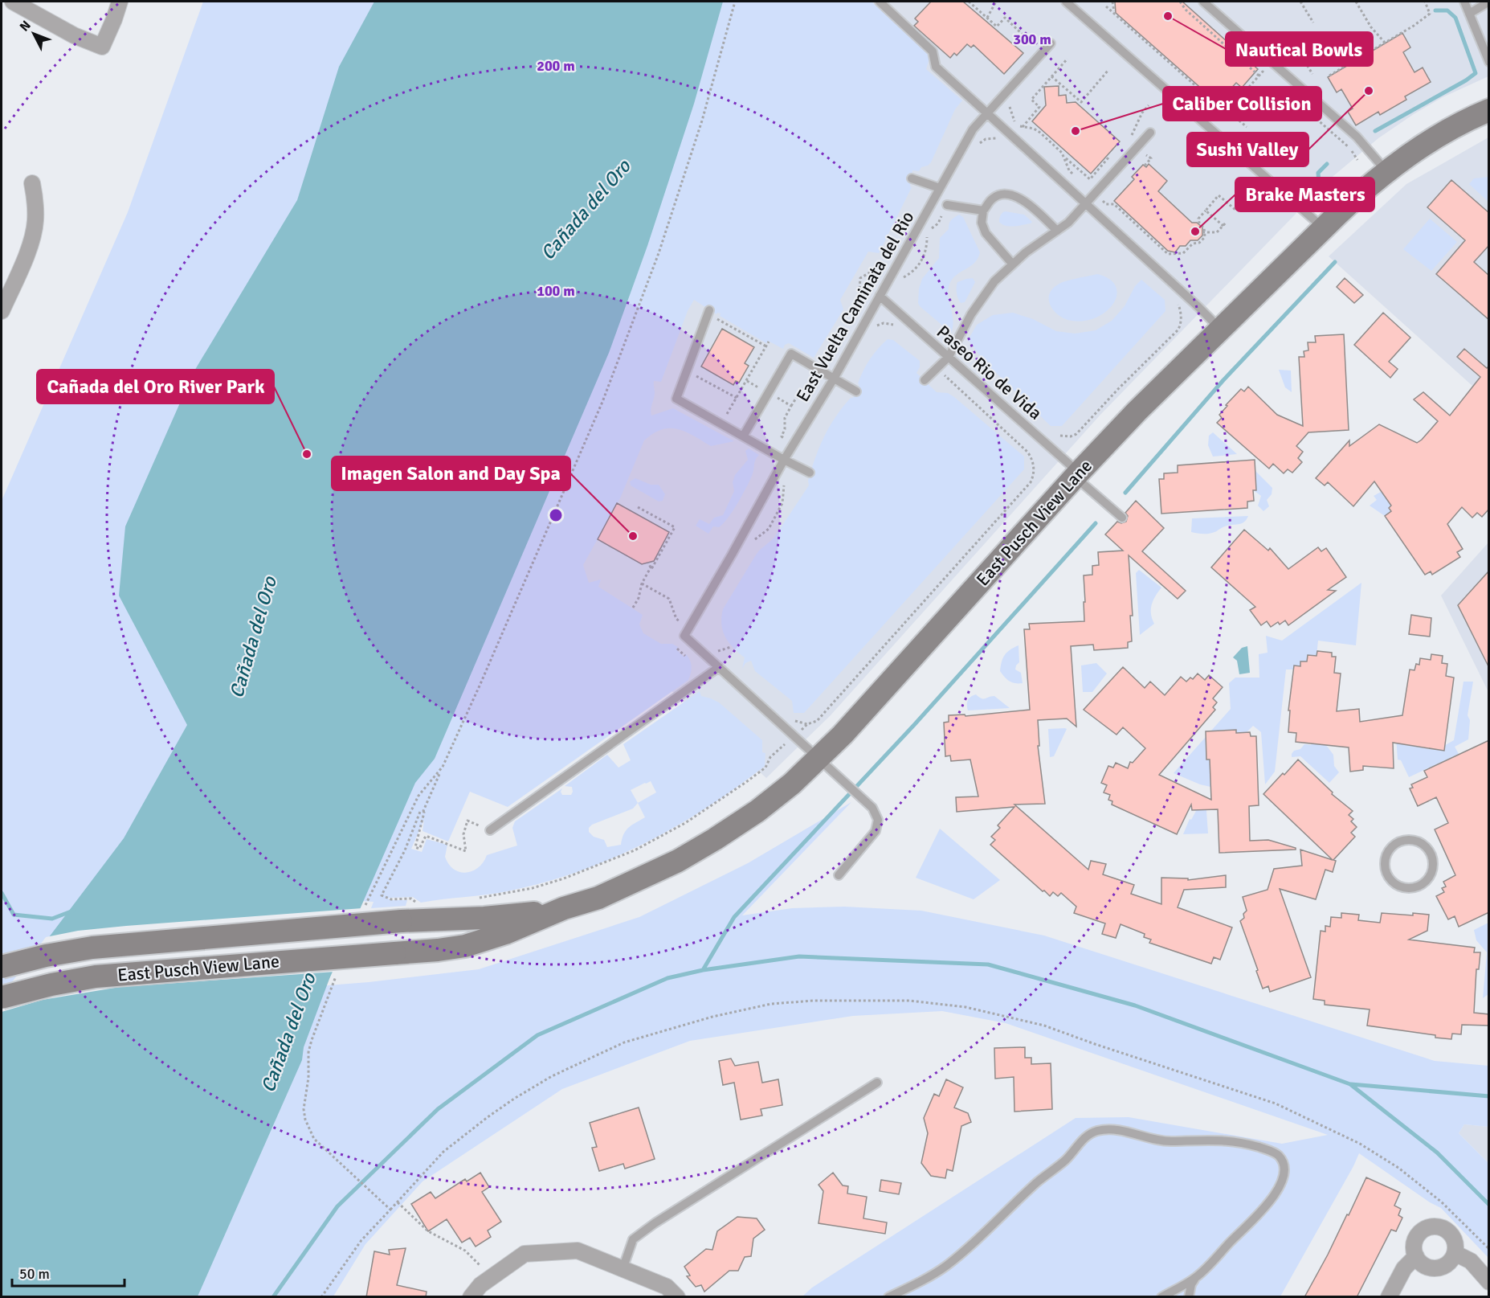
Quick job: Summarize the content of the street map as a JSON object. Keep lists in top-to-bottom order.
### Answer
{
  "streets": {
    "main road": ["East Pusch View Lane"],
    "lane": ["East Vuelta Caminata del Rio", "Paseo Rio de Vida"]
  },
  "crossings": [
    ["East Vuelta Caminata del Rio", "Paseo Rio de Vida"],
    ["Paseo Rio de Vida", "East Pusch View Lane"]
  ],
  "water": ["Cañada del Oro"],
  "places": [
    "Nautical Bowls",
    "Sushi Valley",
    "Caliber Collision",
    "Brake Masters",
    "Cañada del Oro River Park",
    "Imagen Salon and Day Spa"
  ],
  "scale_bar": "50 m",
  "north": "top left",
  "rings": ["300 m", "200 m", "100 m"]
}
